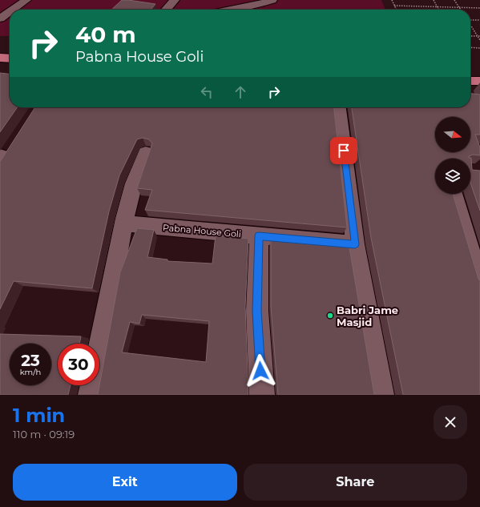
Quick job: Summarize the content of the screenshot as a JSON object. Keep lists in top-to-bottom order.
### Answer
{
  "streets": {
    "street": ["Pabna House Goli"]
  },
  "places": ["Babri Jame Masjid"],
  "north": "right",
  "page": {
    "turn": ["40 m", "Pabna House Goli"],
    "speed": "23 km/h",
    "limit": "30",
    "heading": ["1 min", "110 m · 09:19"],
    "buttons": ["Exit", "Share"]
  }
}
